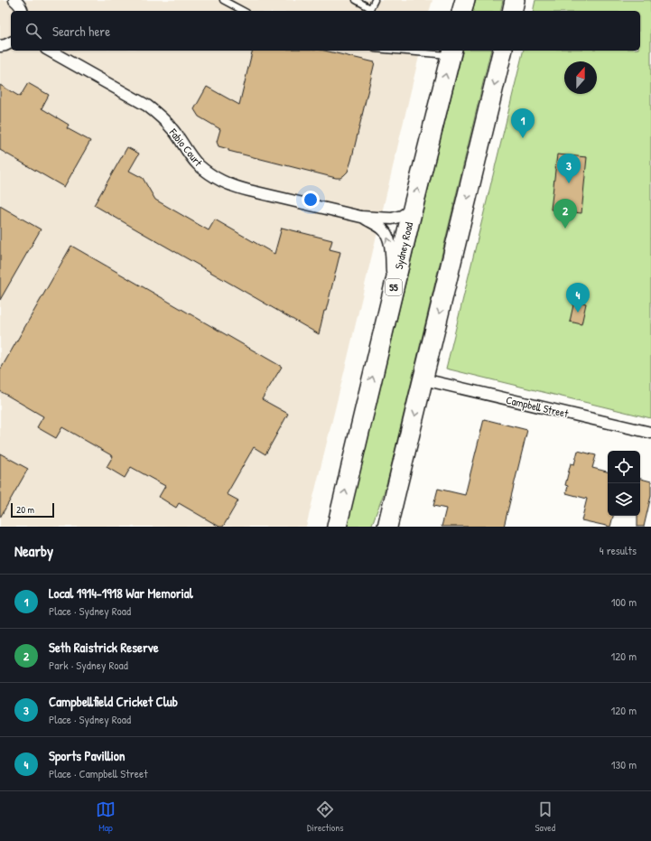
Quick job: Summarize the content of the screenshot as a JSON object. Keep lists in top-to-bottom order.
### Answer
{
  "streets": {
    "highway": ["Sydney Road", "55"],
    "street": ["Fabio Court", "Campbell Street"]
  },
  "crossings": [
    ["Fabio Court", "Sydney Road"]
  ],
  "scale_bar": "20 m",
  "north": "top",
  "page": {
    "search": "Search here",
    "pins": [
      "1",
      "3",
      "2",
      "4"
    ],
    "scale": "20 m",
    "heading": ["Nearby", "4 results"],
    "list": [
      {
        "mark": "1",
        "name": "Local 1914-1918 War Memorial",
        "note": "Place · Sydney Road",
        "value": "100 m"
      },
      {
        "mark": "2",
        "name": "Seth Raistrick Reserve",
        "note": "Park · Sydney Road",
        "value": "120 m"
      },
      {
        "mark": "3",
        "name": "Campbellfield Cricket Club",
        "note": "Place · Sydney Road",
        "value": "120 m"
      },
      {
        "mark": "4",
        "name": "Sports Pavillion",
        "note": "Place · Campbell Street",
        "value": "130 m"
      }
    ],
    "nav": ["Map", "Directions", "Saved"]
  }
}
